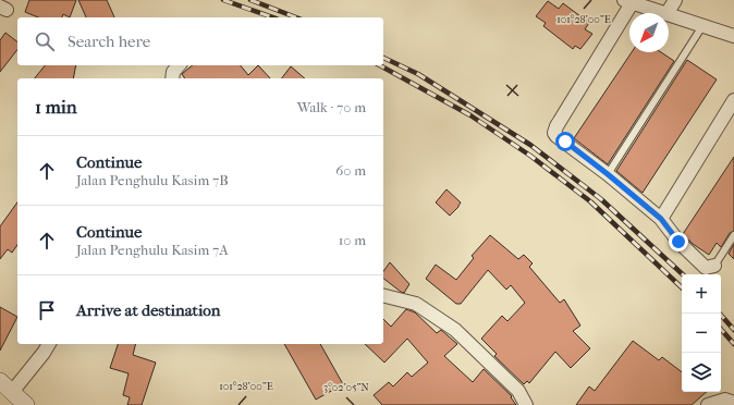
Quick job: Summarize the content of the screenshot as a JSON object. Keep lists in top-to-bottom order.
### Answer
{
  "north": "bottom left",
  "page": {
    "search": "Search here",
    "heading": ["1 min", "Walk · 70 m"],
    "list": [
      ["Continue", "Jalan Penghulu Kasim 7B", "60 m"],
      ["Continue", "Jalan Penghulu Kasim 7A", "10 m"],
      "Arrive at destination"
    ],
    "map_buttons": ["+", "−"]
  },
  "coordinates": ["101°28'00\"E", "3°02'05\"N"]
}
